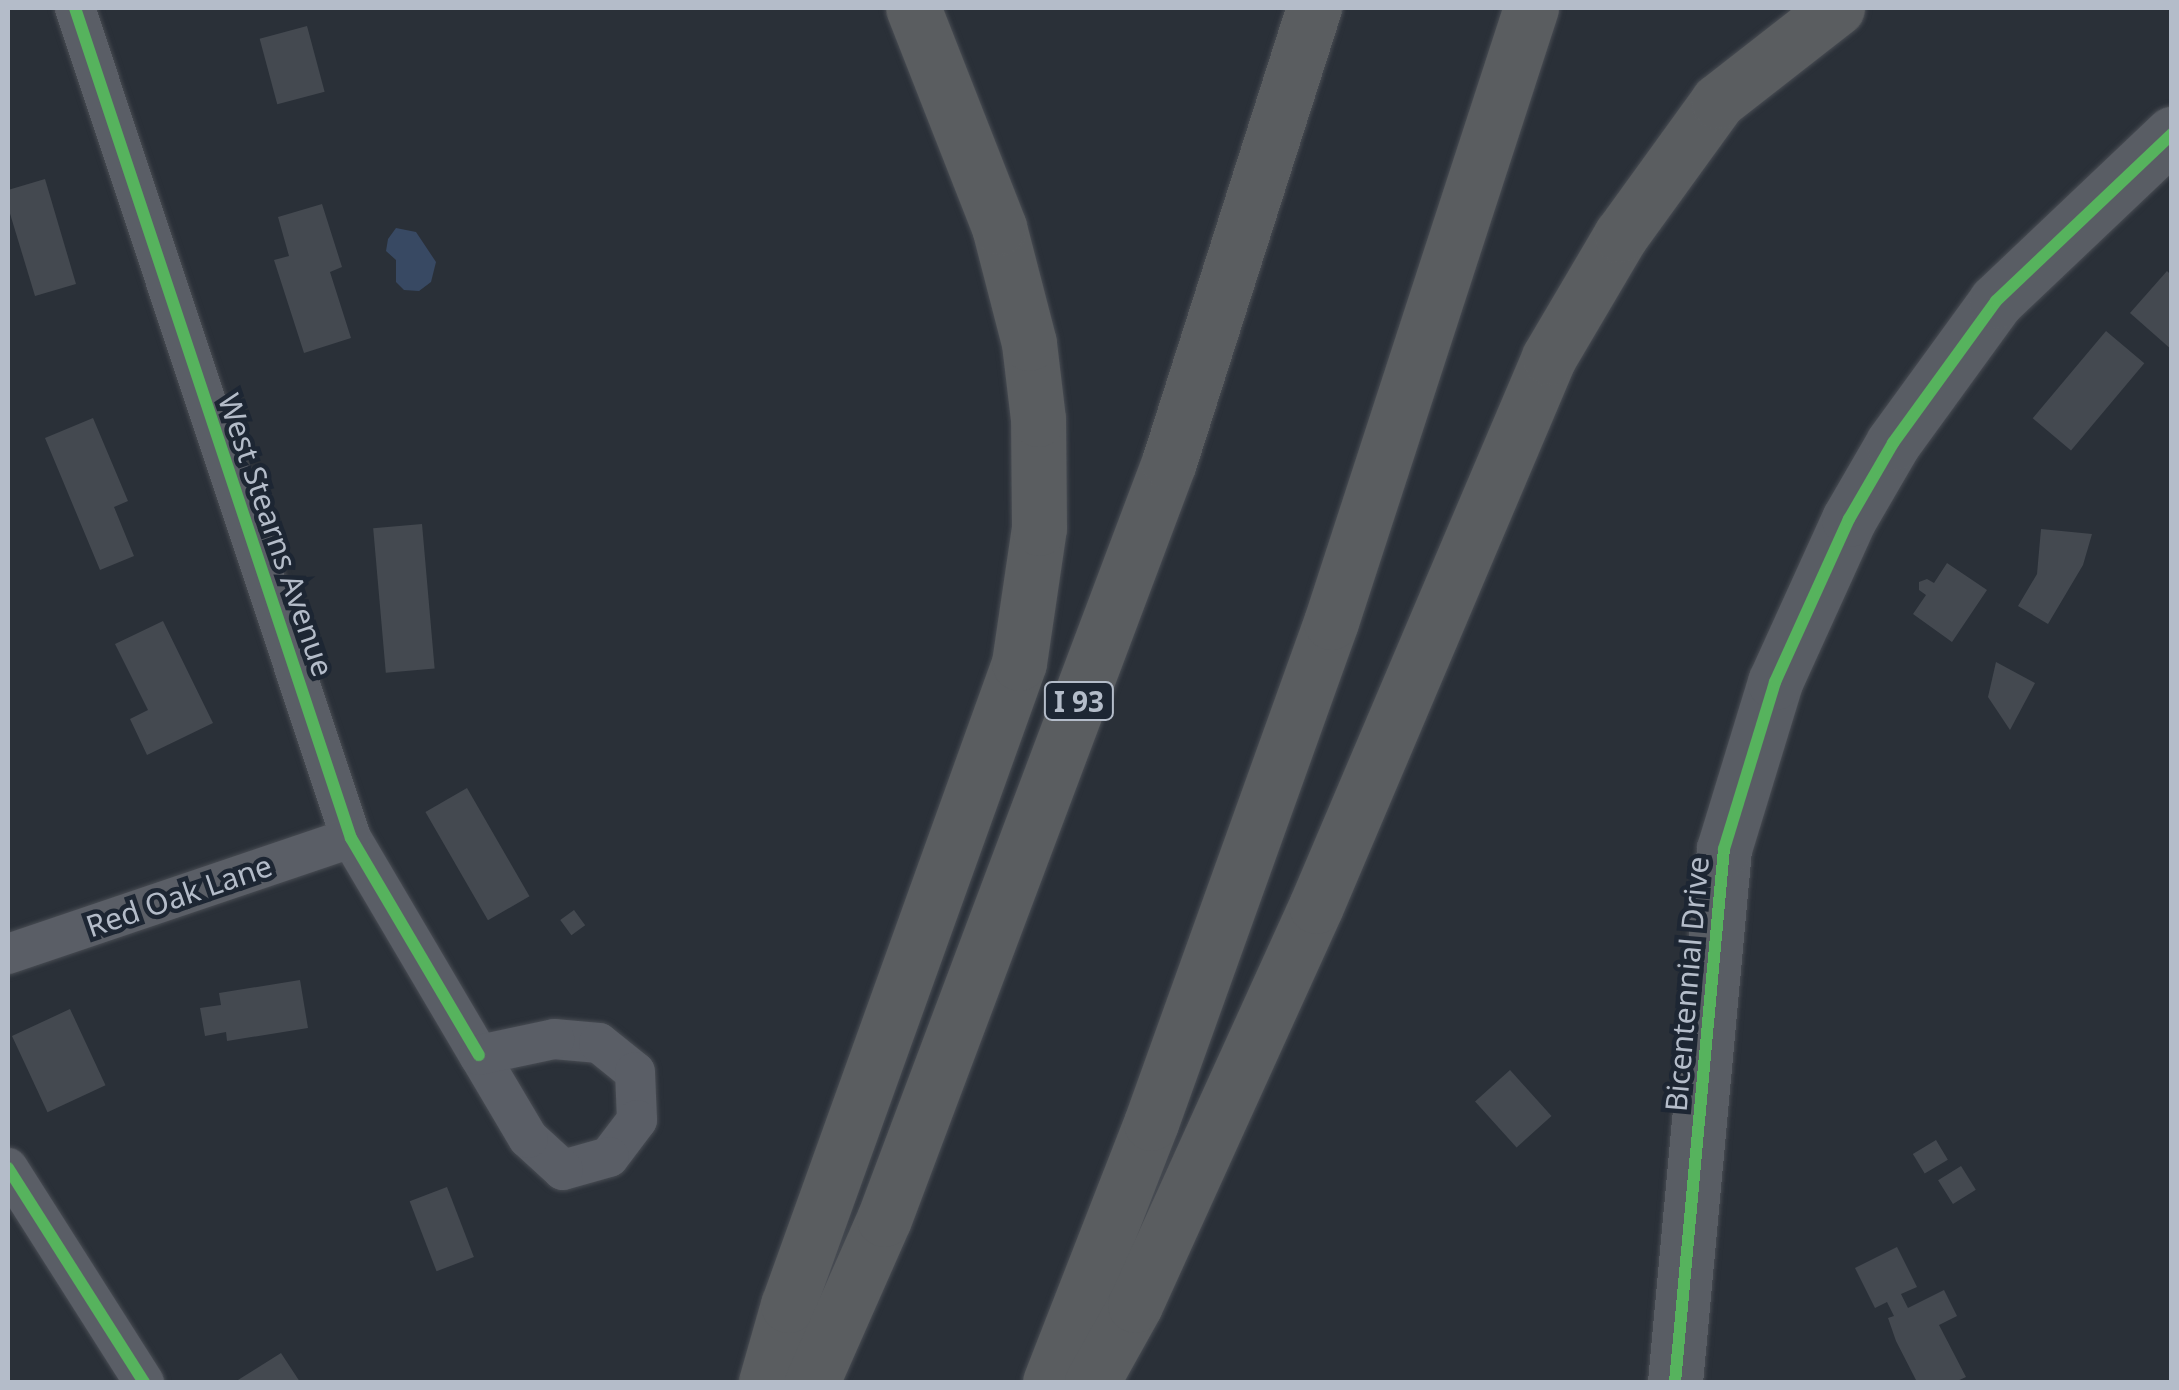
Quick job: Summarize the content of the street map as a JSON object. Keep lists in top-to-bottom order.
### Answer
{
  "streets": {
    "highway": ["I 93"],
    "street": ["West Stearns Avenue", "Red Oak Lane", "Bicentennial Drive"]
  },
  "crossings": [
    ["West Stearns Avenue", "Red Oak Lane"]
  ]
}
